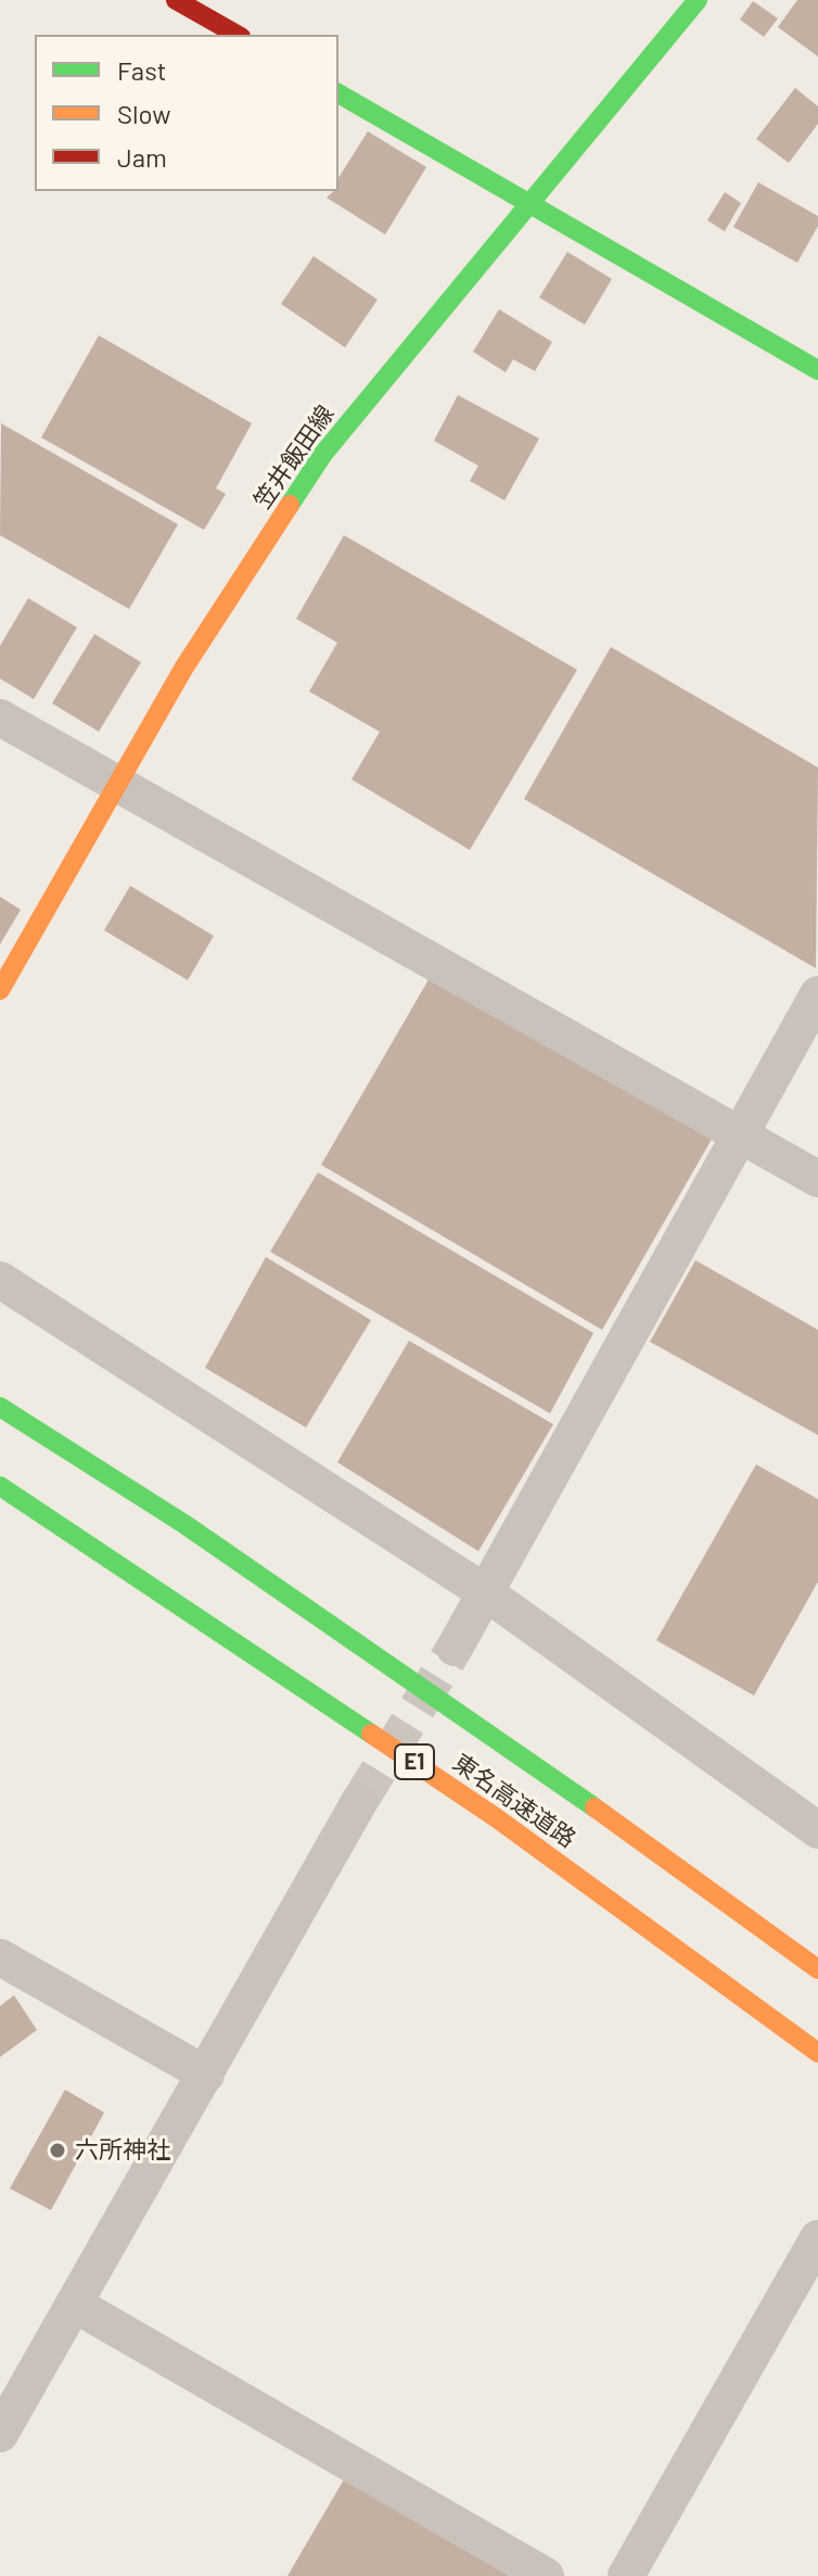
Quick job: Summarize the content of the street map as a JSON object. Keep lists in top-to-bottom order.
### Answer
{
  "streets": {
    "main road": ["笠井飯田線", "E1", "東名高速道路"]
  },
  "places": ["六所神社"],
  "legend": ["Fast", "Slow", "Jam"]
}
